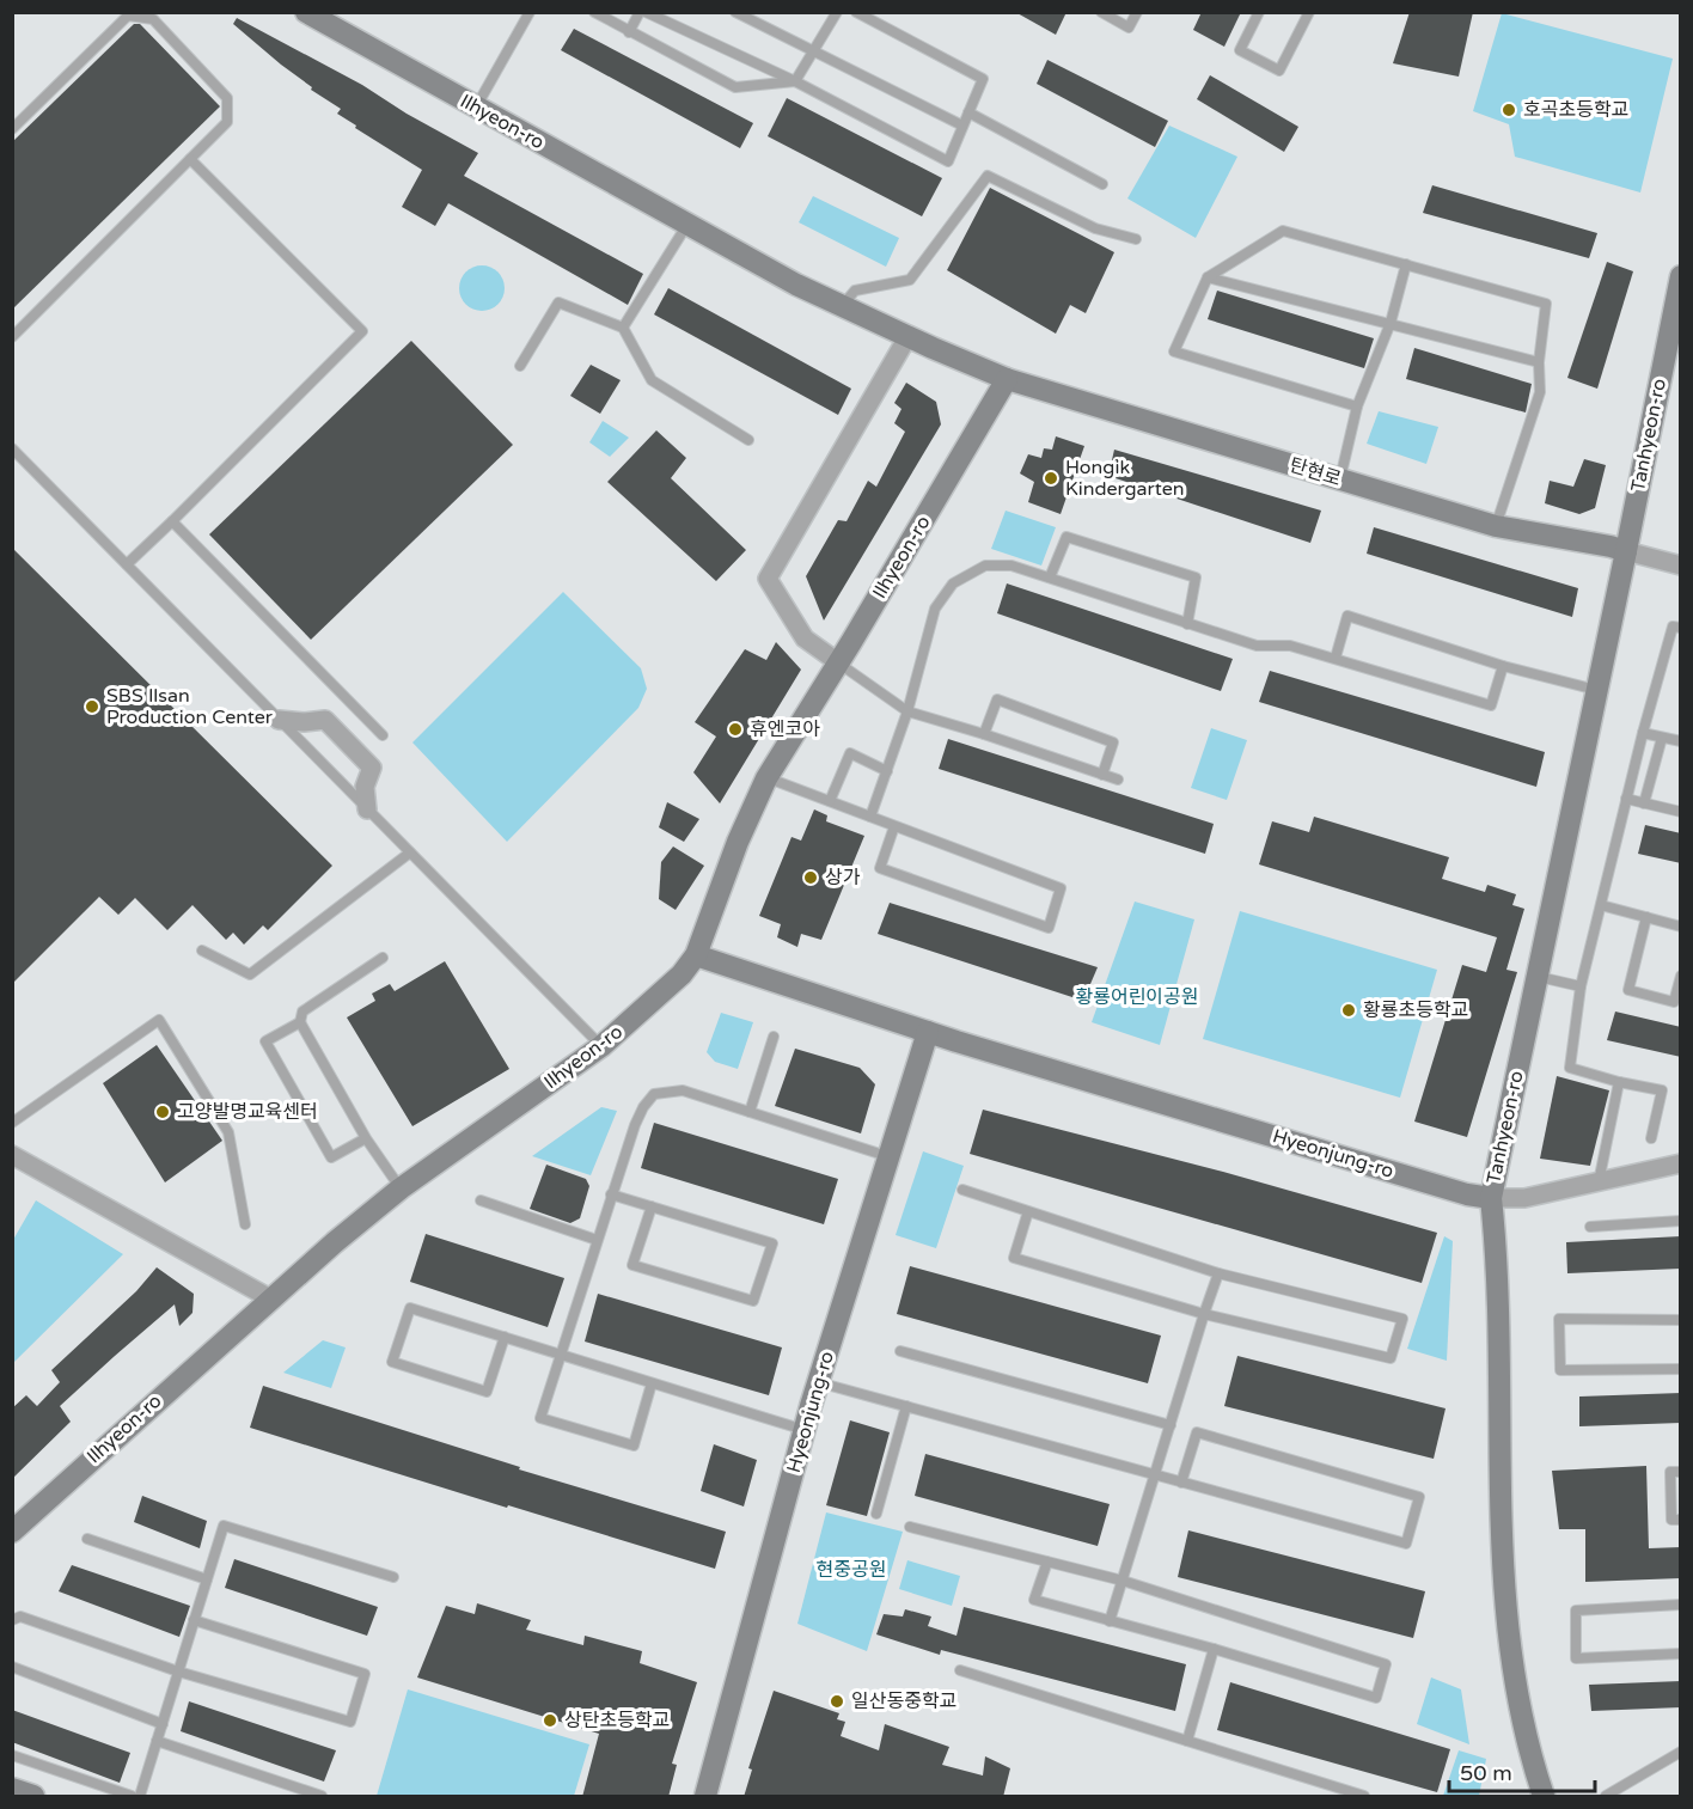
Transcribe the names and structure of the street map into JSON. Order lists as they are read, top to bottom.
{
  "streets": {
    "main road": [
      "Ilhyeon-ro",
      "Tanhyeon-ro",
      "탄현로",
      "Hyeonjung-ro"
    ]
  },
  "crossings": [
    ["Ilhyeon-ro", "탄현로"],
    ["Ilhyeon-ro", "Hyeonjung-ro"],
    ["Tanhyeon-ro", "탄현로"],
    ["Tanhyeon-ro", "Hyeonjung-ro"]
  ],
  "parks": ["황룡어린이공원", "현중공원"],
  "places": [
    "호곡초등학교",
    "Hongik Kindergarten",
    "SBS Ilsan Production Center",
    "휴엔코아",
    "상가",
    "황룡초등학교",
    "고양발명교육센터",
    "일산동중학교",
    "상탄초등학교"
  ],
  "scale_bar": "50 m"
}
